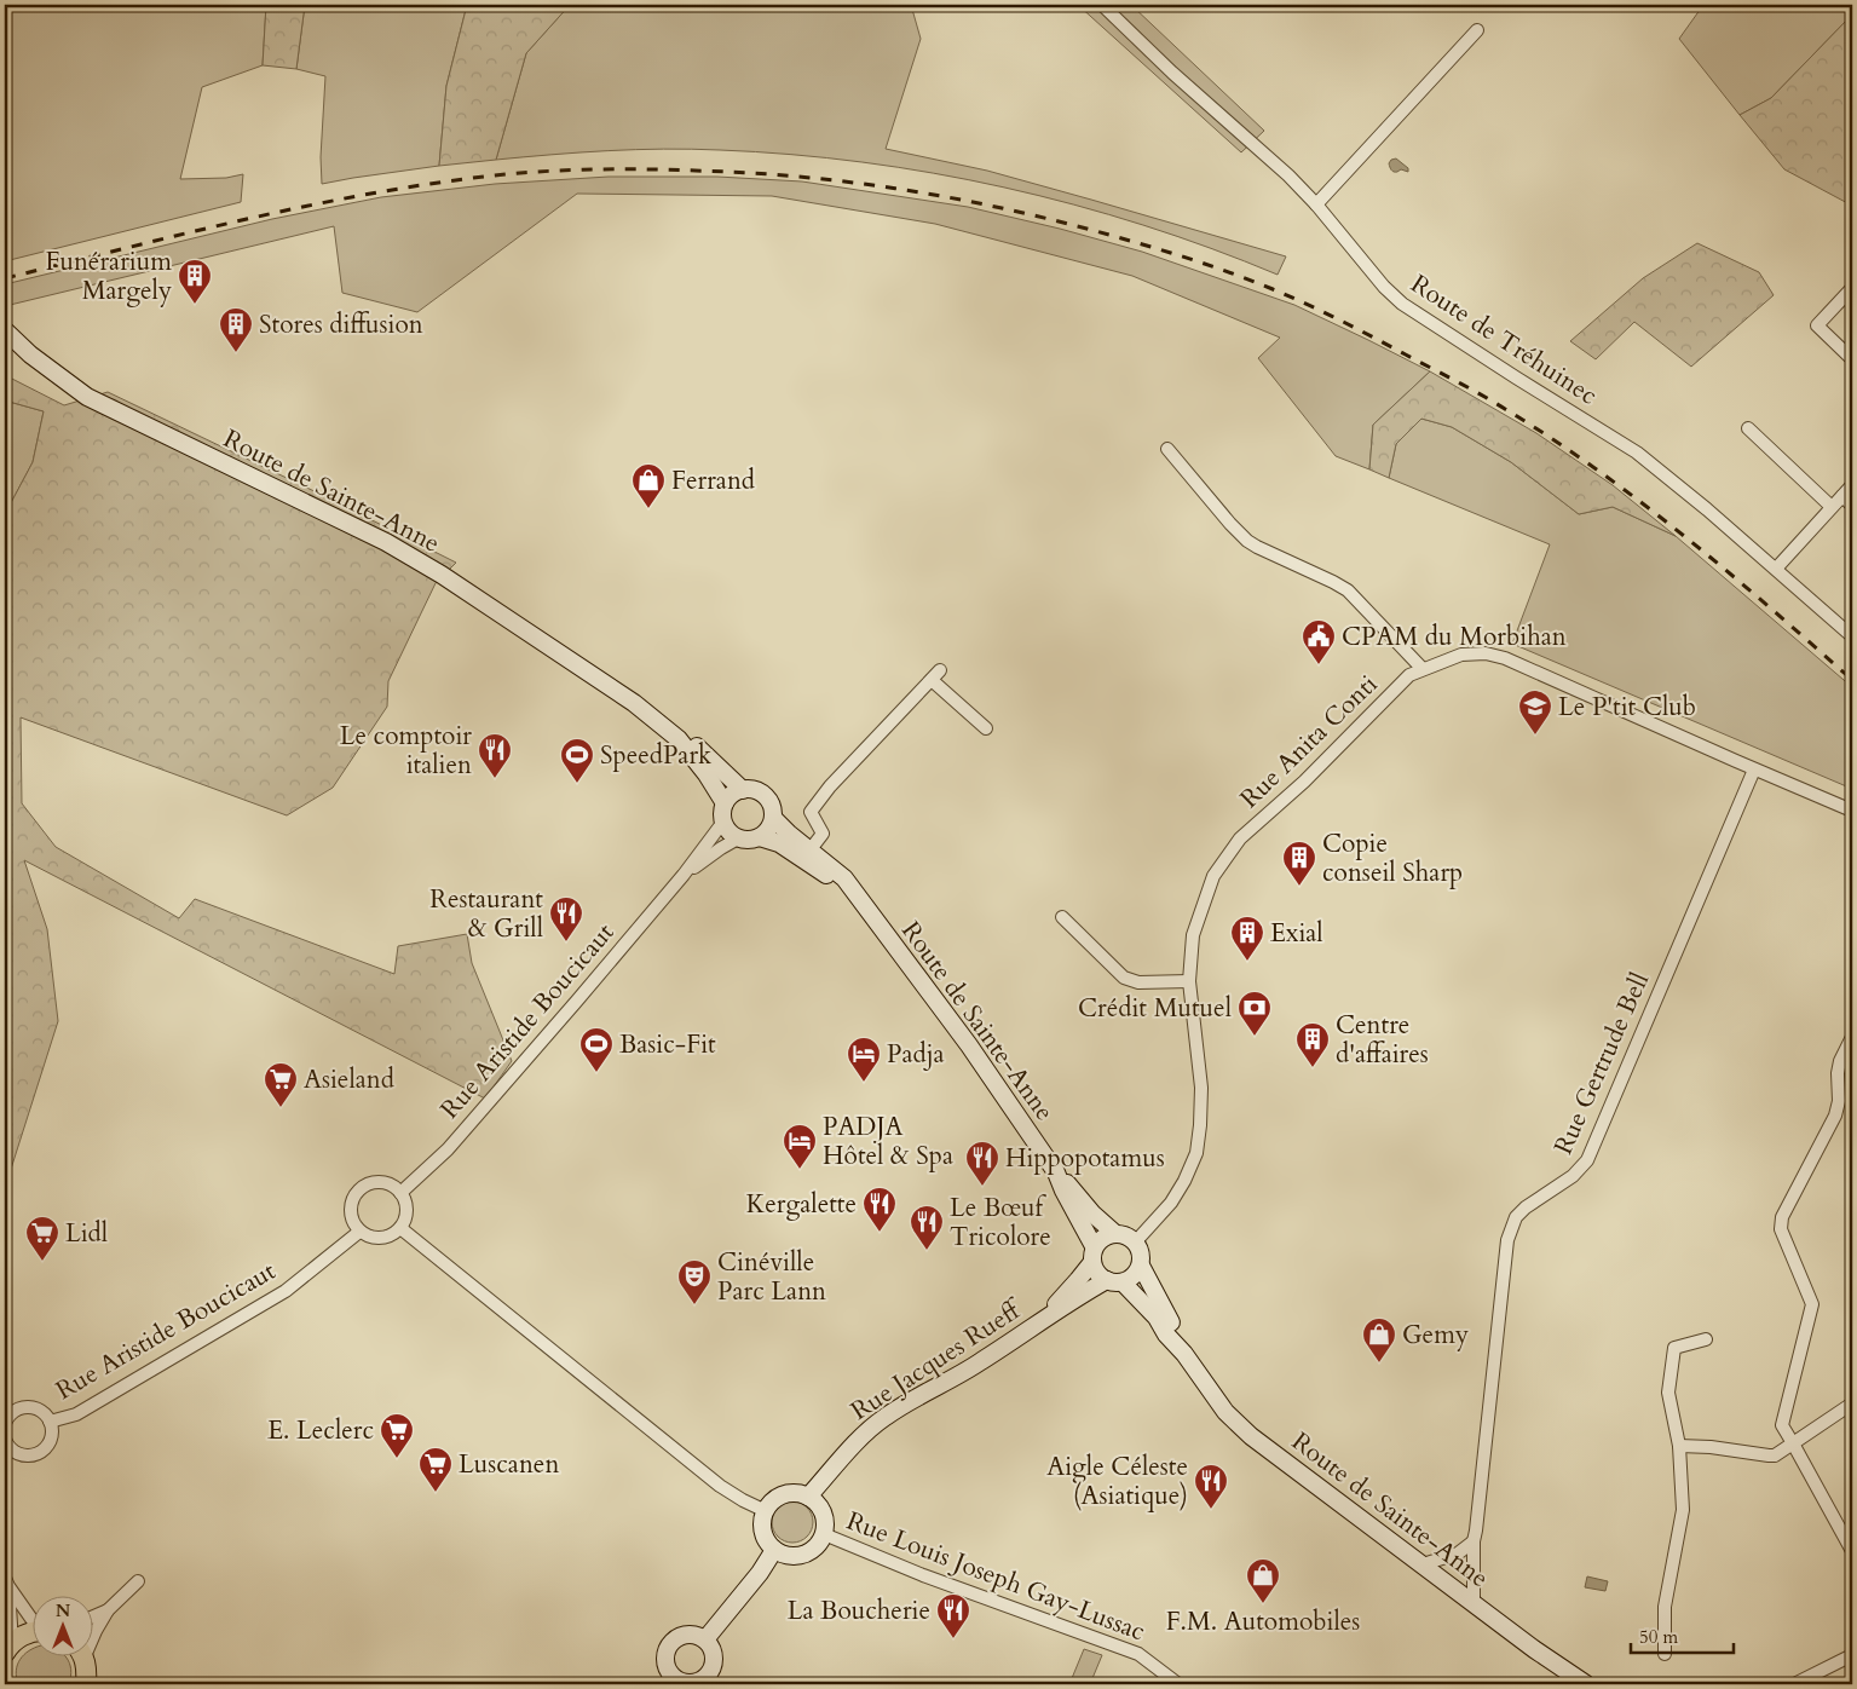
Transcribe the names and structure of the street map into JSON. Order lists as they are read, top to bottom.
{
  "streets": {
    "main road": ["Route de Sainte-Anne", "Rue Jacques Rueff"],
    "street": [
      "Route de Tréhuinec",
      "Rue Anita Conti",
      "Rue Aristide Boucicaut",
      "Rue Gertrude Bell",
      "Rue Louis Joseph Gay-Lussac"
    ]
  },
  "crossings": [
    ["Route de Sainte-Anne", "Rue Anita Conti"],
    ["Route de Sainte-Anne", "Rue Aristide Boucicaut"],
    ["Route de Sainte-Anne", "Rue Gertrude Bell"],
    ["Route de Sainte-Anne", "Rue Jacques Rueff"],
    ["Rue Anita Conti", "Rue Gertrude Bell"],
    ["Rue Anita Conti", "Rue Jacques Rueff"],
    ["Rue Jacques Rueff", "Rue Louis Joseph Gay-Lussac"]
  ],
  "places": {
    "building": [
      "Funérarium Margely",
      "Stores diffusion",
      "Copie conseil Sharp",
      "Exial",
      "Centre d'affaires"
    ],
    "shop": ["Ferrand", "Gemy", "F.M. Automobiles"],
    "public building": ["CPAM du Morbihan"],
    "school or university": ["Le P'tit Club"],
    "restaurant": [
      "Le comptoir italien",
      "Restaurant & Grill",
      "Hippopotamus",
      "Kergalette",
      "Le Bœuf Tricolore",
      "Aigle Céleste (Asiatique)",
      "La Boucherie"
    ],
    "sports": ["SpeedPark", "Basic-Fit"],
    "bank": ["Crédit Mutuel"],
    "hotel": ["Padja", "PADJA Hôtel & Spa"],
    "supermarket": [
      "Asieland",
      "Lidl",
      "E. Leclerc",
      "Luscanen"
    ],
    "theatre": ["Cinéville Parc Lann"]
  },
  "scale_bar": "50 m",
  "north": "top"
}
